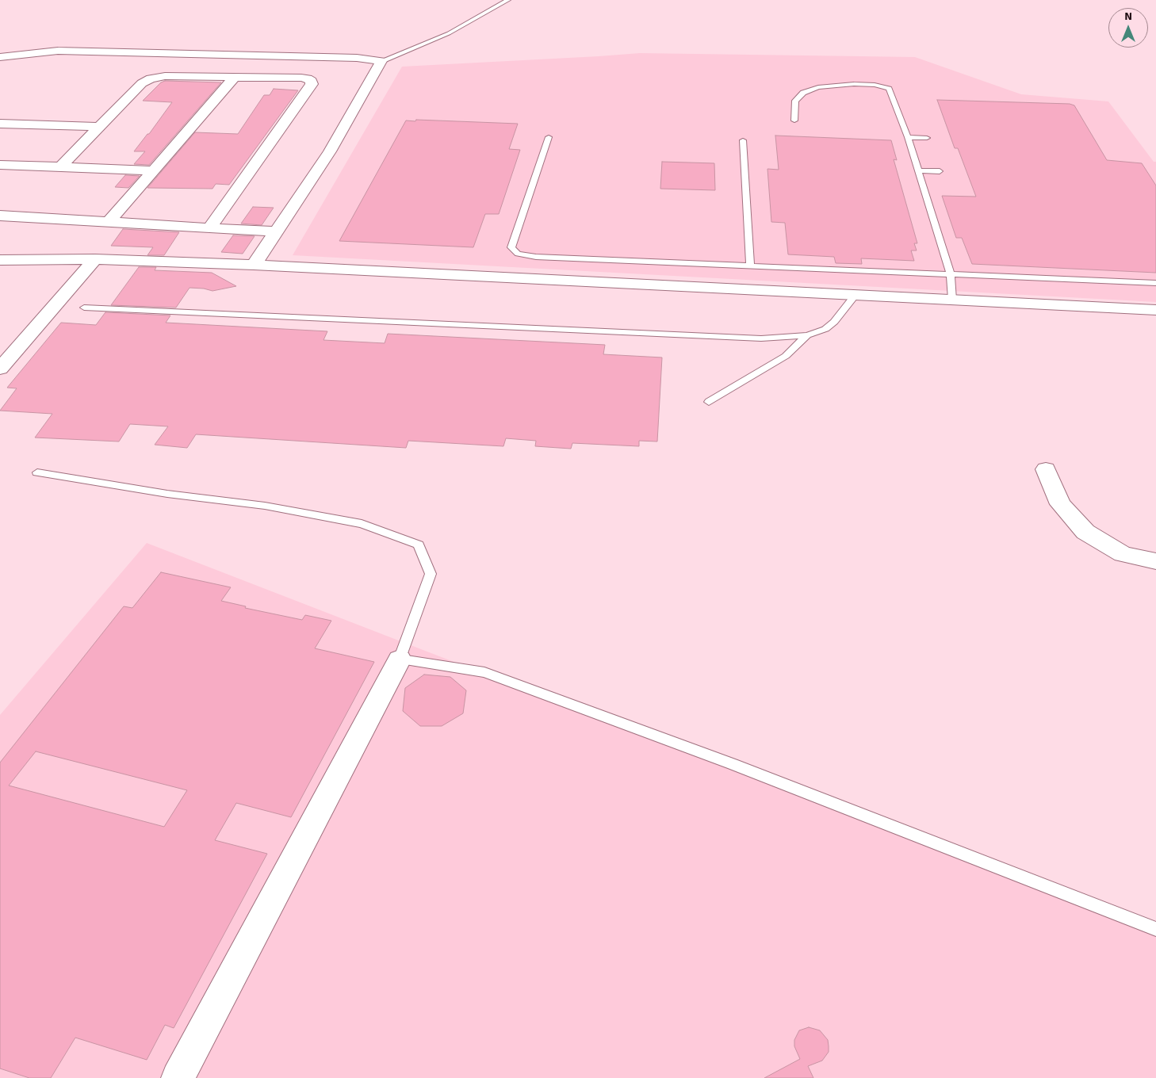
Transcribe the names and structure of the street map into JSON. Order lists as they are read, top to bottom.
{
  "north": "top"
}
